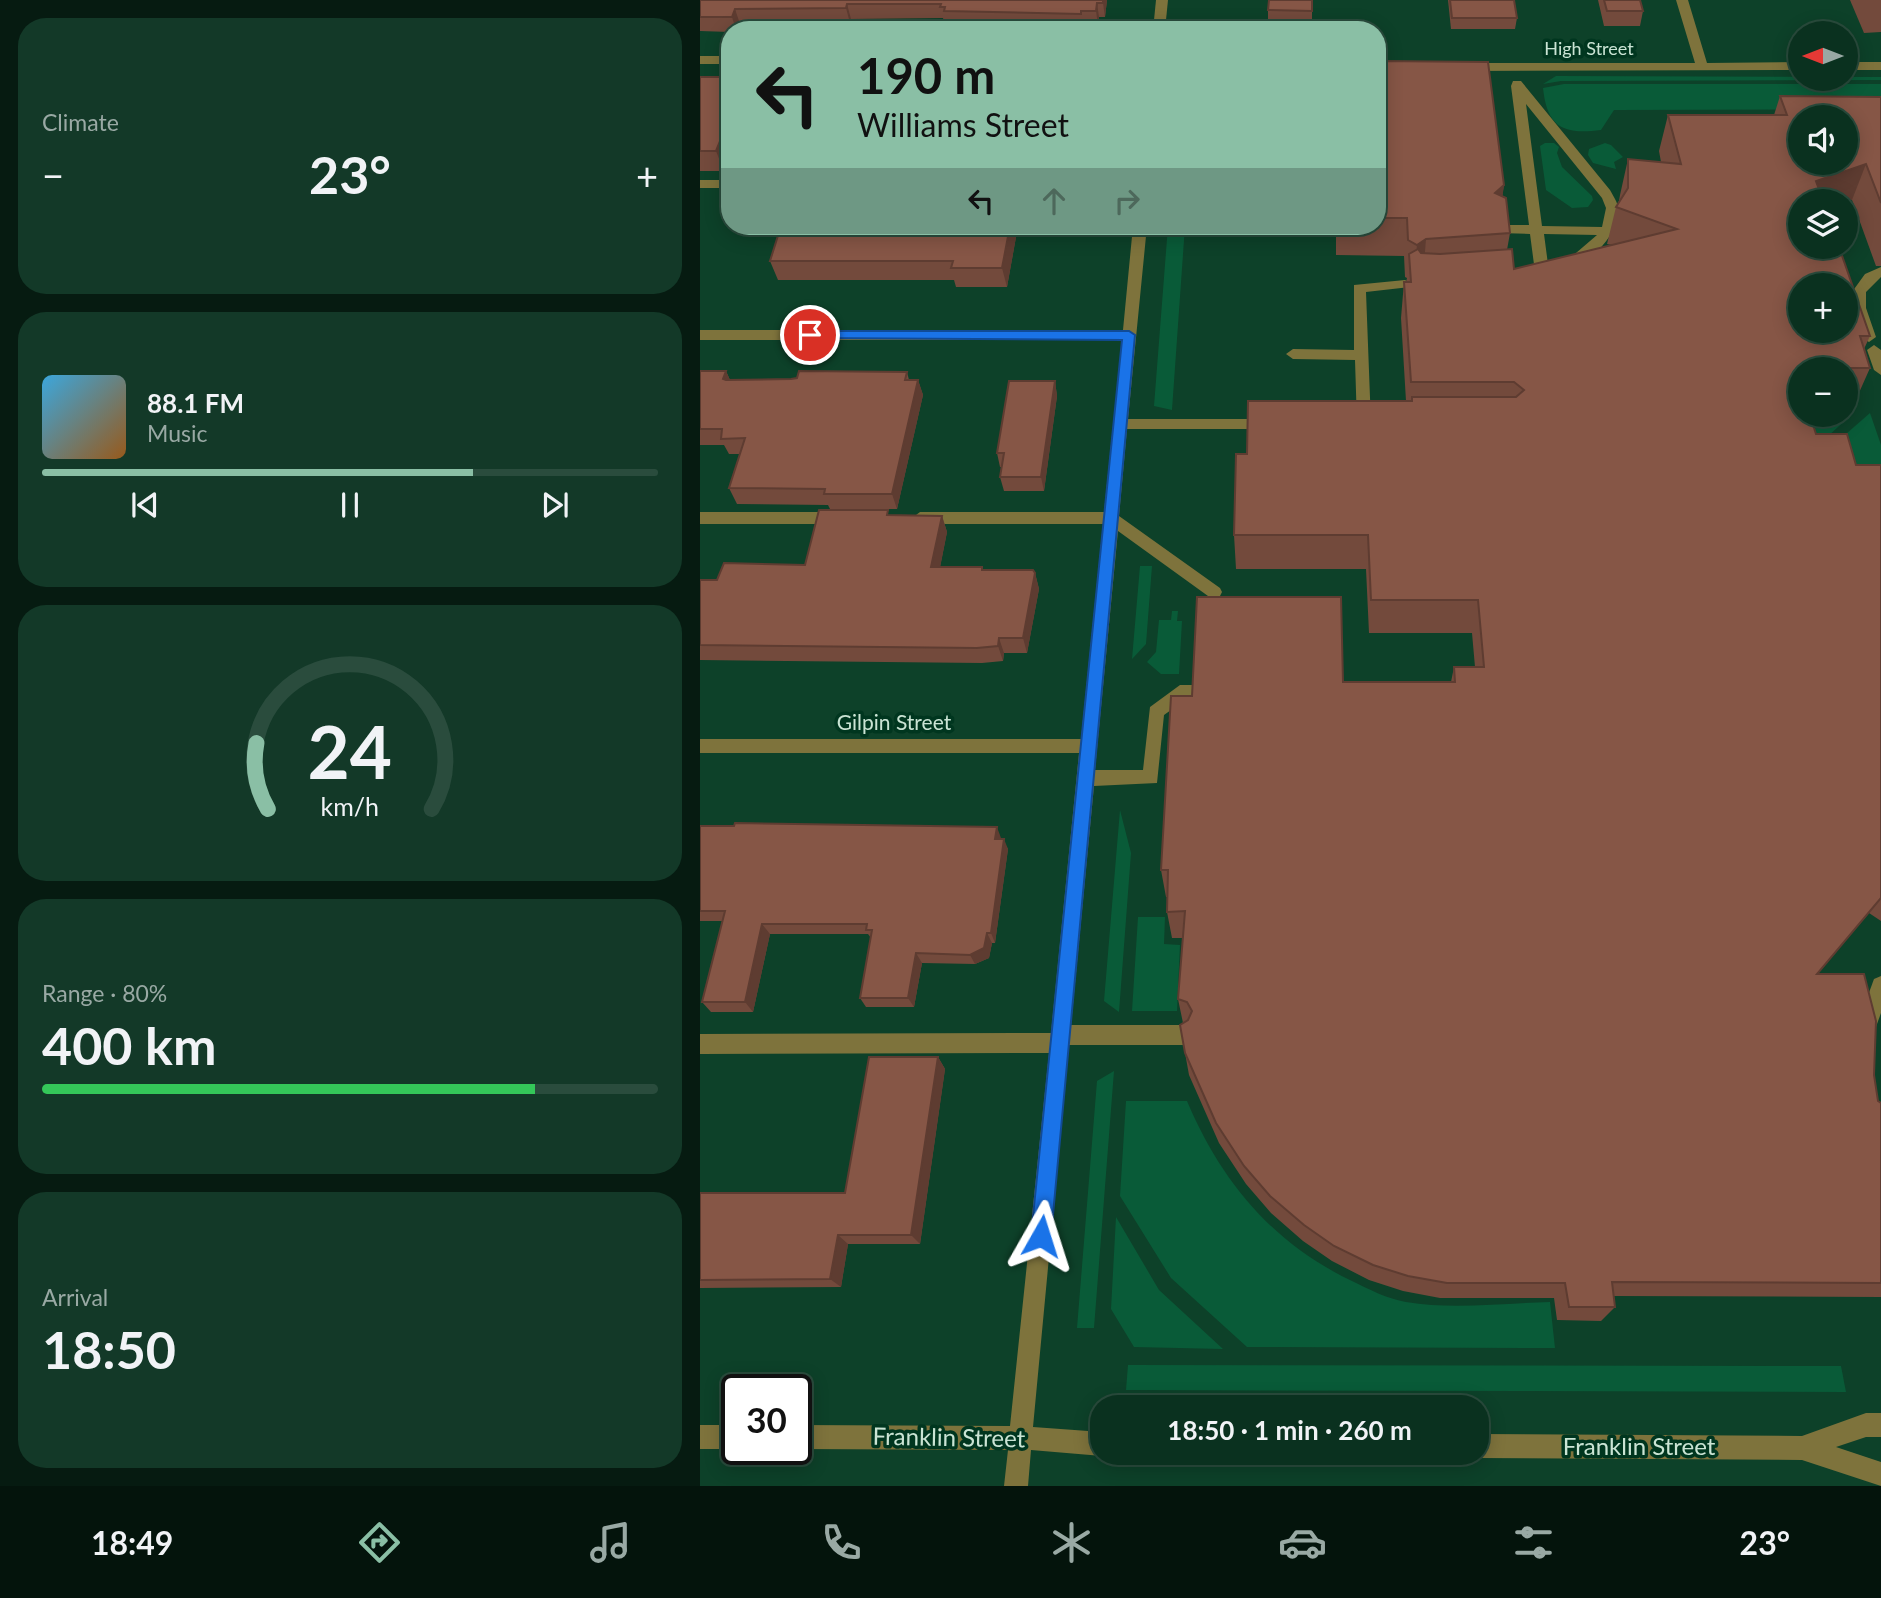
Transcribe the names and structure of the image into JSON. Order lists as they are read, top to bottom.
{
  "streets": {
    "street": ["High Street", "Gilpin Street", "Franklin Street"]
  },
  "north": "left",
  "page": {
    "tile": [
      "Climate",
      ["Range · 80%", "400 km"],
      ["Arrival", "18:50"]
    ],
    "map_buttons": ["+", "−"],
    "turn": ["190 m", "Williams Street"],
    "heat": ["−", "23°", "+"],
    "song": ["88.1 FM", "Music"],
    "limit": "30",
    "trip": "18:50 · 1 min · 260 m",
    "tabs": ["18:49", "23°"],
    "gauge": ["24", "km/h"]
  }
}
